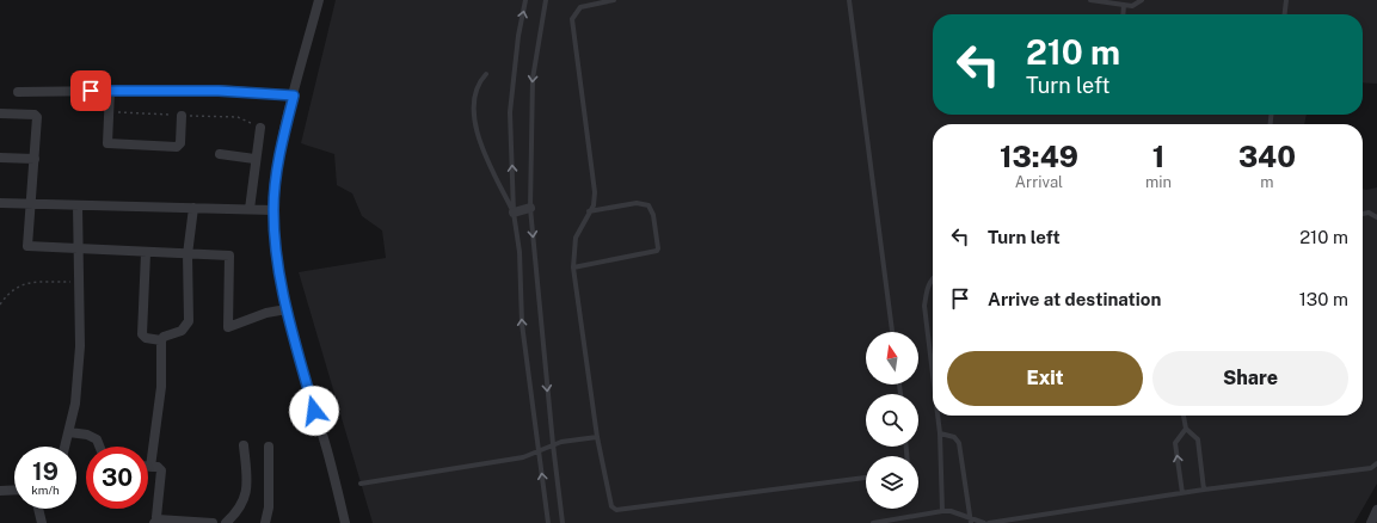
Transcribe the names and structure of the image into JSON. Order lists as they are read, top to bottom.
{
  "north": "top",
  "page": {
    "turn": ["210 m", "Turn left"],
    "eta": [
      "13:49",
      "Arrival",
      "1",
      "min",
      "340",
      "m"
    ],
    "list": [
      {
        "name": "Turn left",
        "value": "210 m"
      },
      {
        "name": "Arrive at destination",
        "value": "130 m"
      }
    ],
    "buttons": ["Exit", "Share"],
    "speed": "19 km/h",
    "limit": "30"
  }
}
